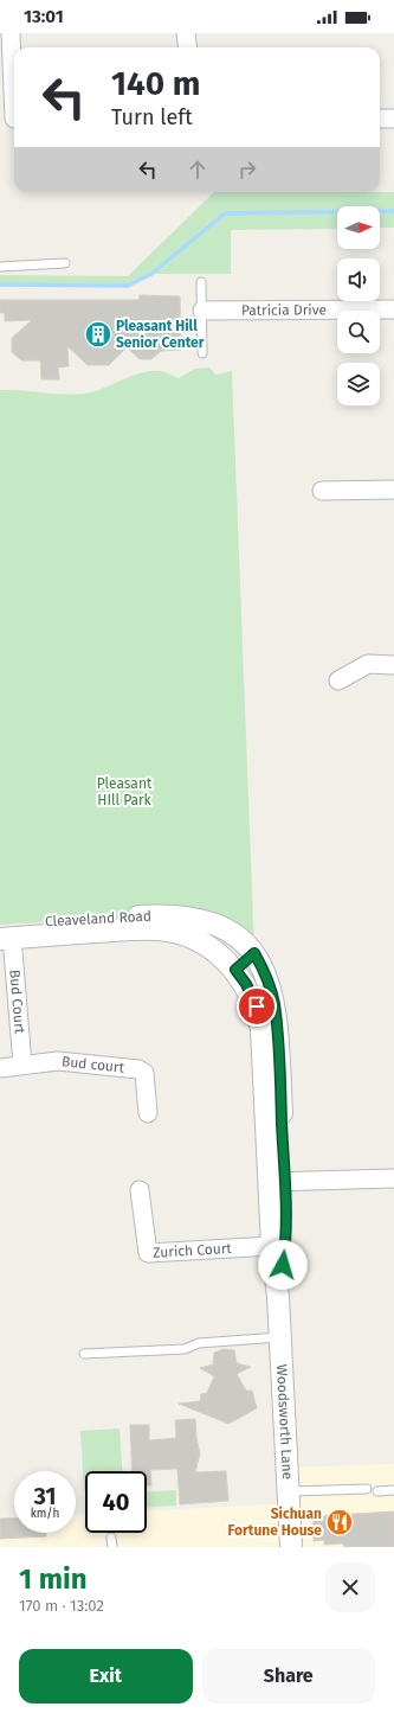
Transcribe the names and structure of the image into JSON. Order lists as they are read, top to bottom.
{
  "streets": {
    "street": [
      "Patricia Drive",
      "Cleaveland Road",
      "Bud Court",
      "Bud court",
      "Zurich Court",
      "Woodsworth Lane"
    ]
  },
  "crossings": [
    ["Cleaveland Road", "Bud Court"],
    ["Cleaveland Road", "Woodsworth Lane"],
    ["Bud Court", "Bud court"],
    ["Zurich Court", "Woodsworth Lane"]
  ],
  "parks": ["Pleasant HIll Park"],
  "places": {
    "building": ["Pleasant Hill Senior Center"],
    "restaurant": ["Sichuan Fortune House"]
  },
  "north": "right",
  "page": {
    "status": "13:01",
    "turn": ["140 m", "Turn left"],
    "speed": "31 km/h",
    "limit": "40",
    "heading": ["1 min", "170 m · 13:02"],
    "buttons": ["Exit", "Share"]
  }
}
